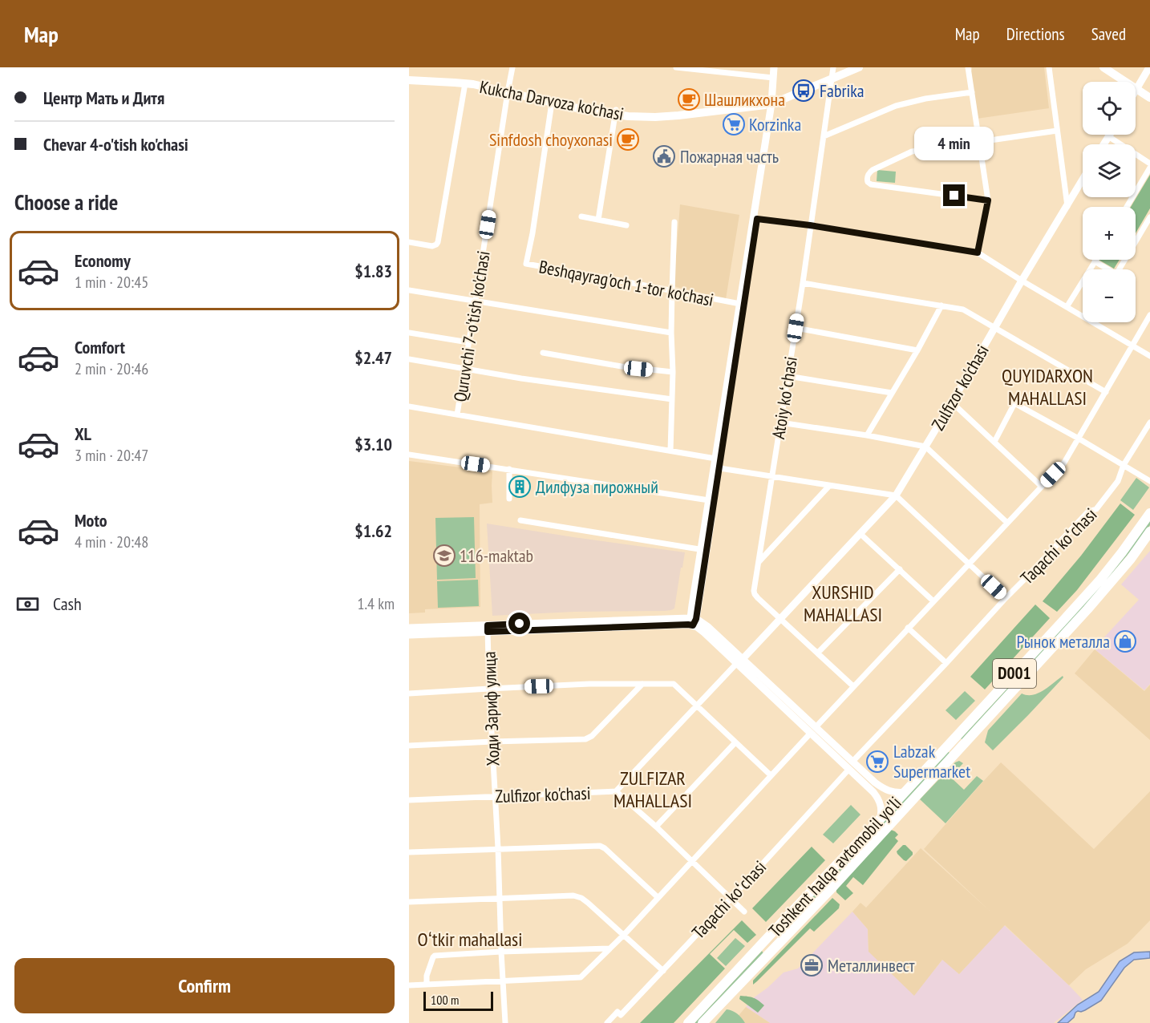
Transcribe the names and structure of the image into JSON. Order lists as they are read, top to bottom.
{
  "streets": {
    "highway": ["D001", "Toshkent halqa avtomobil yo'li"],
    "main road": ["Kukcha Darvoza ko'chasi", "Zulfizor ko'chasi"],
    "street": [
      "Beshqayrag'och 1-tor ko'chasi",
      "Quruvchi 7-o'tish ko'chasi",
      "Atoiy koʻchasi",
      "Taqachi koʻchasi",
      "Ходи Зариф улица"
    ]
  },
  "crossings": [
    ["Kukcha Darvoza ko'chasi", "Beshqayrag'och 1-tor ko'chasi"],
    ["Kukcha Darvoza ko'chasi", "Quruvchi 7-o'tish ko'chasi"],
    ["Kukcha Darvoza ko'chasi", "Atoiy koʻchasi"],
    ["Zulfizor ko'chasi", "Atoiy koʻchasi"],
    ["Zulfizor ko'chasi", "Ходи Зариф улица"]
  ],
  "districts": [
    "QUYIDARXON MAHALLASI",
    "XURSHID MAHALLASI",
    "ZULFIZAR MAHALLASI",
    "Oʻtkir mahallasi"
  ],
  "places": {
    "bus stop": ["Fabrika"],
    "cafe": ["Шашликхона", "Sinfdosh choyxonasi"],
    "supermarket": ["Korzinka", "Labzak Supermarket"],
    "public building": ["Пожарная часть"],
    "building": ["Дилфуза пирожный"],
    "school or university": ["116-maktab"],
    "shop": ["Рынок металла"],
    "office": ["Металлинвест"]
  },
  "scale_bar": "100 m",
  "page": {
    "header": "Map",
    "nav": ["Map", "Directions", "Saved"],
    "banner": ["Центр Мать и Дитя", "Chevar 4-o'tish ko'chasi"],
    "map_buttons": ["+", "−"],
    "bubble": "4 min",
    "heading": "Choose a ride",
    "list": [
      {
        "name": "Economy",
        "note": "1 min · 20:45",
        "value": "$1.83"
      },
      {
        "name": "Comfort",
        "note": "2 min · 20:46",
        "value": "$2.47"
      },
      {
        "name": "XL",
        "note": "3 min · 20:47",
        "value": "$3.10"
      },
      {
        "name": "Moto",
        "note": "4 min · 20:48",
        "value": "$1.62"
      }
    ],
    "pay": ["Cash", "1.4 km"],
    "buttons": "Confirm",
    "scale": "100 m"
  }
}
